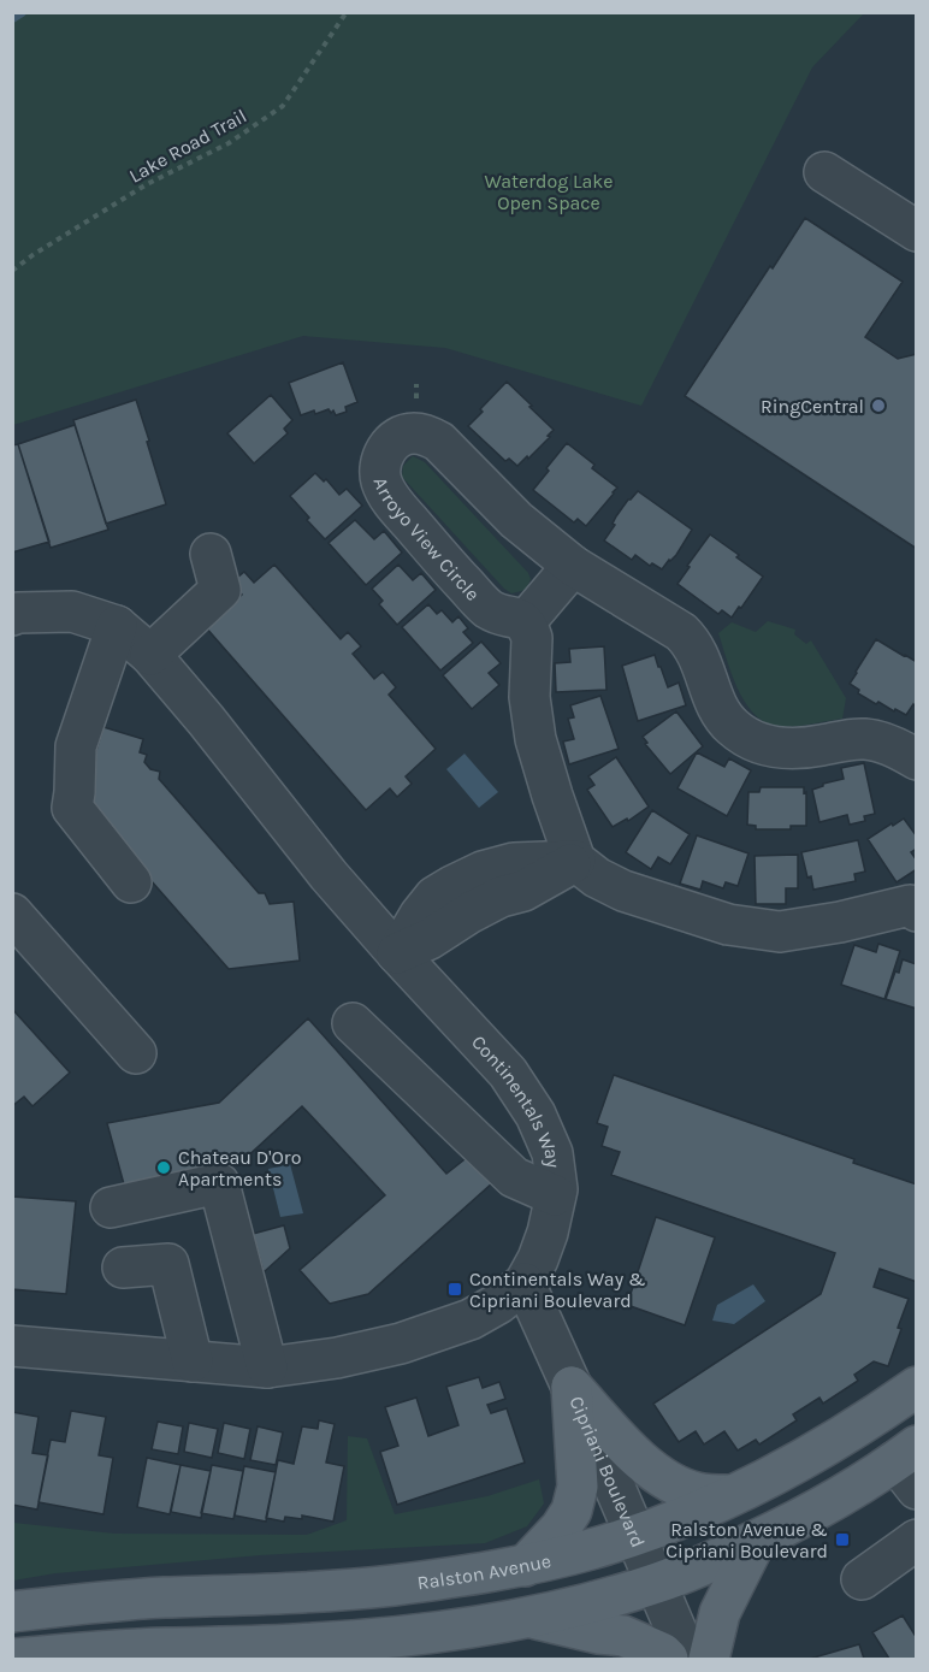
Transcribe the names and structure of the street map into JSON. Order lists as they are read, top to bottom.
{
  "streets": {
    "main road": ["Ralston Avenue"],
    "street": ["Arroyo View Circle", "Continentals Way", "Cipriani Boulevard"],
    "path": ["Lake Road Trail"]
  },
  "crossings": [
    ["Continentals Way", "Cipriani Boulevard"],
    ["Cipriani Boulevard", "Ralston Avenue"]
  ],
  "parks": ["Waterdog Lake Open Space"],
  "places": {
    "other": ["RingCentral", "Chateau D'Oro Apartments"],
    "transit": ["Continentals Way & Cipriani Boulevard", "Ralston Avenue & Cipriani Boulevard"]
  }
}
